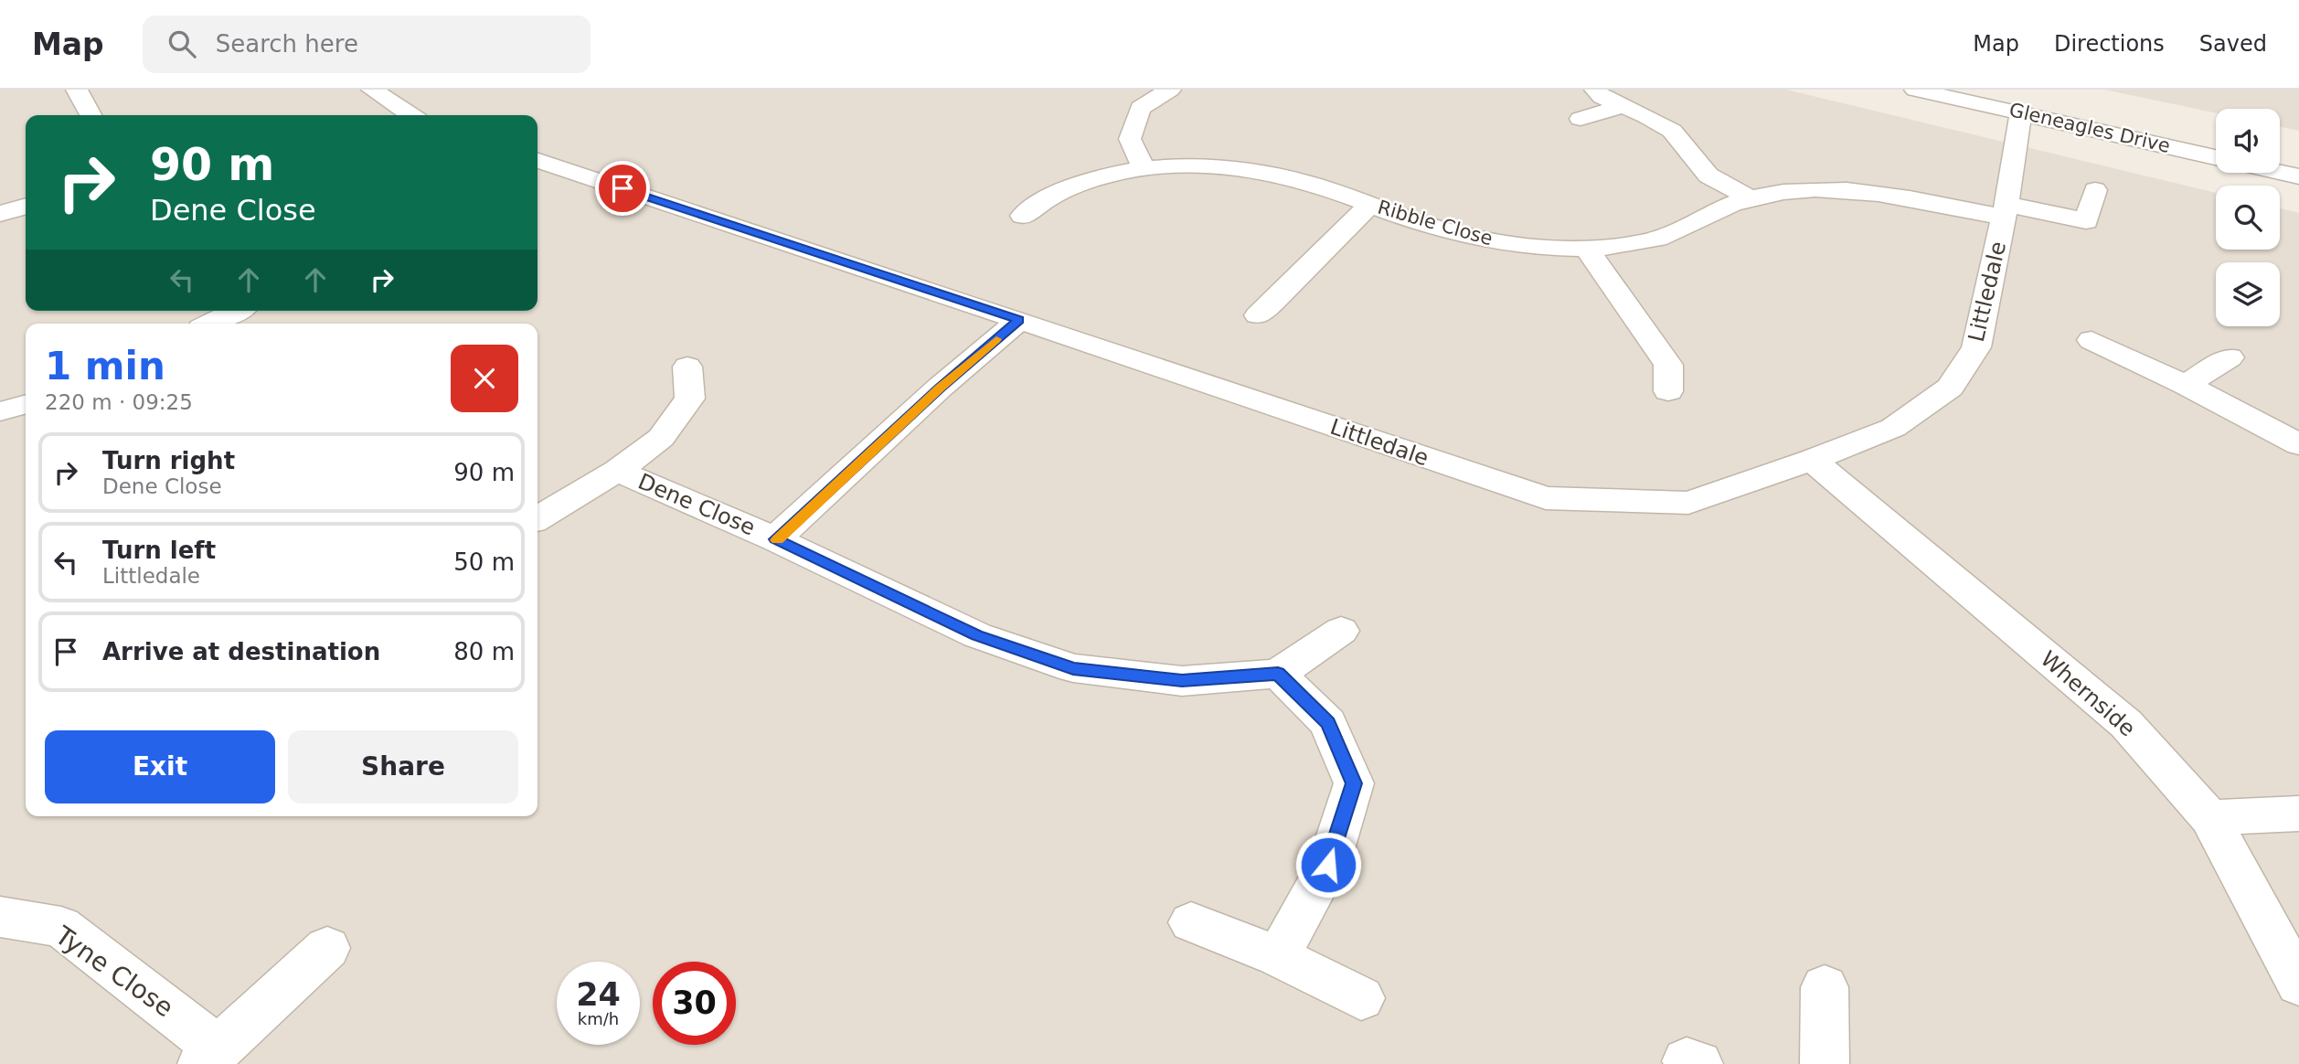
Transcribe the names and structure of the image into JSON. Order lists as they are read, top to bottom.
{
  "streets": {
    "street": [
      "Gleneagles Drive",
      "Ribble Close",
      "Littledale",
      "Dene Close",
      "Whernside",
      "Tyne Close"
    ]
  },
  "crossings": [
    ["Gleneagles Drive", "Littledale"],
    ["Ribble Close", "Littledale"],
    ["Littledale", "Dene Close"],
    ["Littledale", "Whernside"]
  ],
  "page": {
    "header": "Map",
    "search": "Search here",
    "nav": ["Map", "Directions", "Saved"],
    "turn": ["90 m", "Dene Close"],
    "heading": ["1 min", "220 m · 09:25"],
    "list": [
      {
        "name": "Turn right",
        "note": "Dene Close",
        "value": "90 m"
      },
      {
        "name": "Turn left",
        "note": "Littledale",
        "value": "50 m"
      },
      {
        "name": "Arrive at destination",
        "value": "80 m"
      }
    ],
    "buttons": ["Exit", "Share"],
    "speed": "24 km/h",
    "limit": "30"
  }
}
